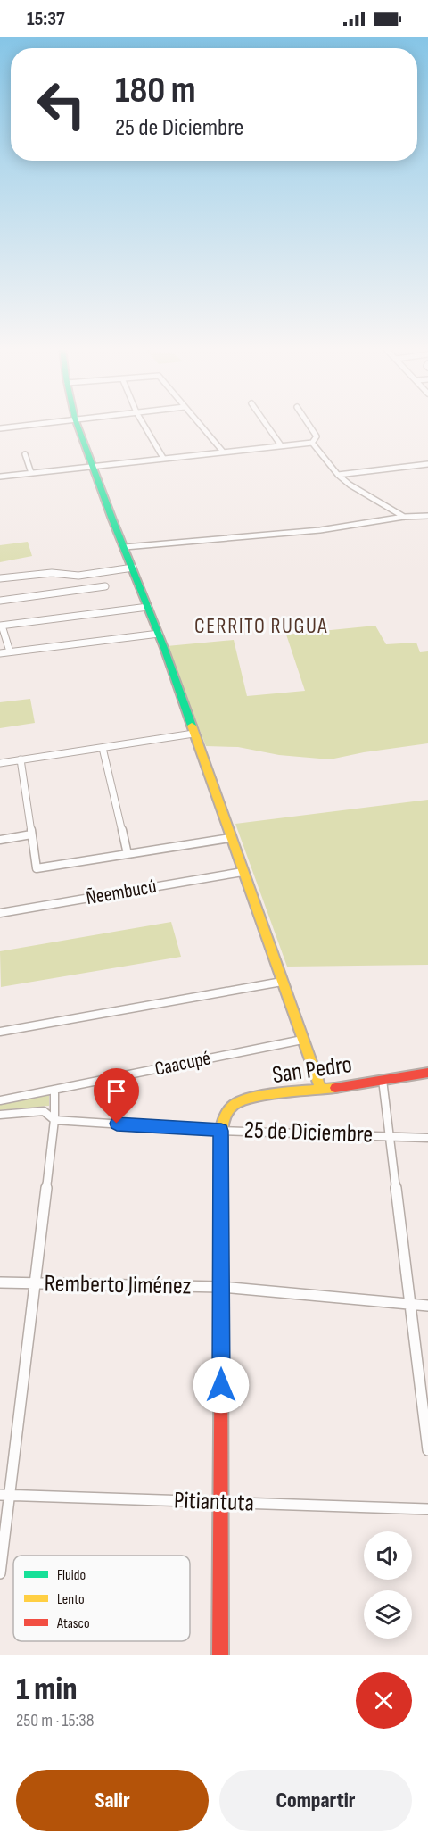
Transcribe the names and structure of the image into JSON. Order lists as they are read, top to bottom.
{
  "streets": {
    "street": [
      "Ñeembucú",
      "Caacupé",
      "San Pedro",
      "25 de Diciembre",
      "Remberto Jiménez",
      "Pitiantuta"
    ]
  },
  "crossings": [
    ["San Pedro", "25 de Diciembre"]
  ],
  "districts": ["CERRITO RUGUA"],
  "legend": ["Fluido", "Lento", "Atasco"],
  "page": {
    "status": "15:37",
    "turn": ["180 m", "25 de Diciembre"],
    "heading": ["1 min", "250 m · 15:38"],
    "buttons": ["Salir", "Compartir"]
  }
}
